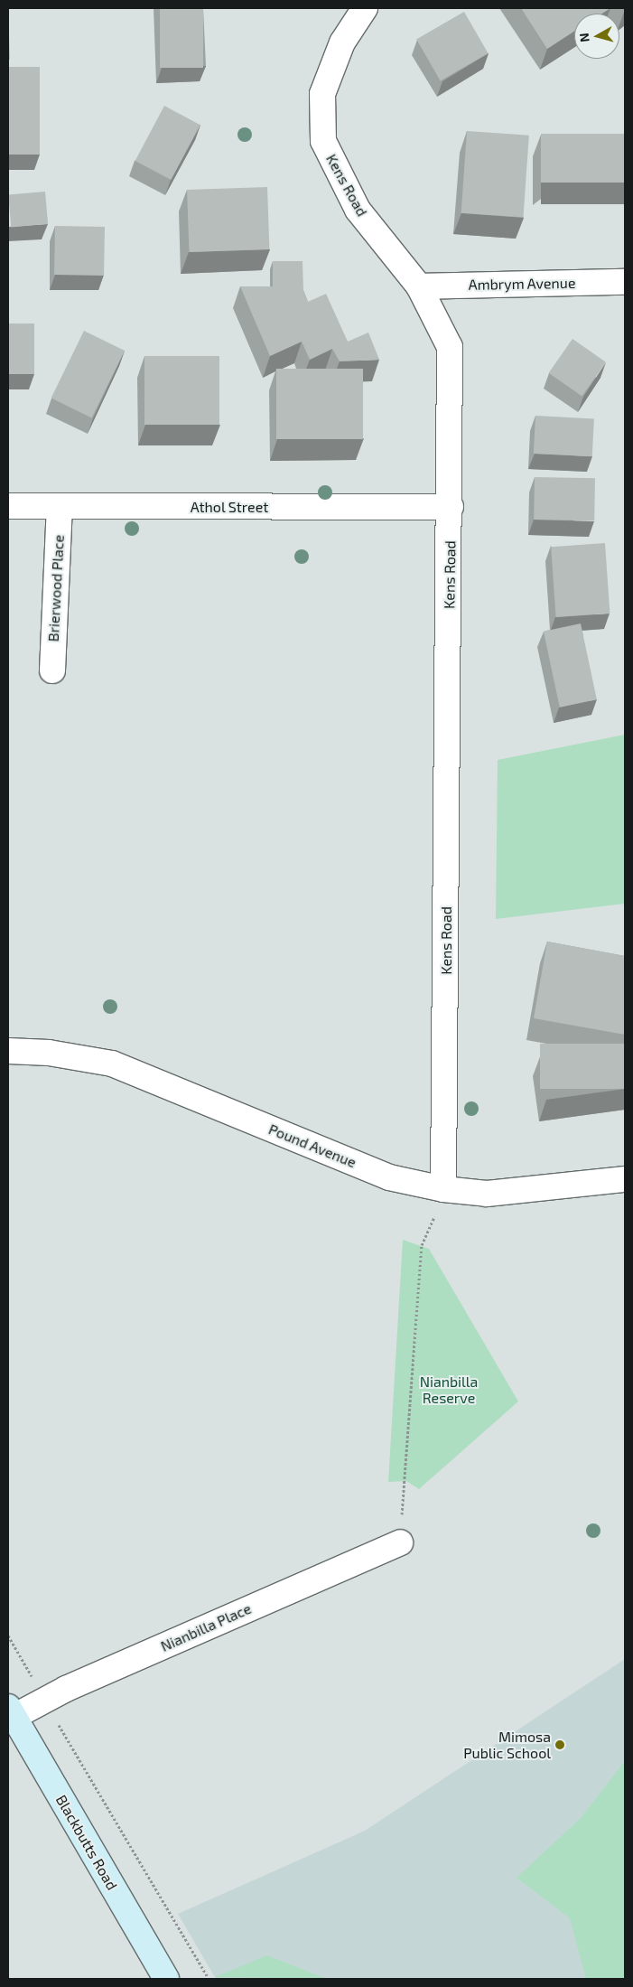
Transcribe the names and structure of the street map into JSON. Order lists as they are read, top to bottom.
{
  "streets": {
    "street": [
      "Kens Road",
      "Ambrym Avenue",
      "Athol Street",
      "Brierwood Place",
      "Pound Avenue",
      "Nianbilla Place",
      "Blackbutts Road"
    ]
  },
  "crossings": [
    ["Kens Road", "Ambrym Avenue"],
    ["Kens Road", "Athol Street"],
    ["Kens Road", "Pound Avenue"],
    ["Athol Street", "Brierwood Place"],
    ["Nianbilla Place", "Blackbutts Road"]
  ],
  "parks": ["Nianbilla Reserve"],
  "places": ["Mimosa Public School"],
  "north": "left"
}
